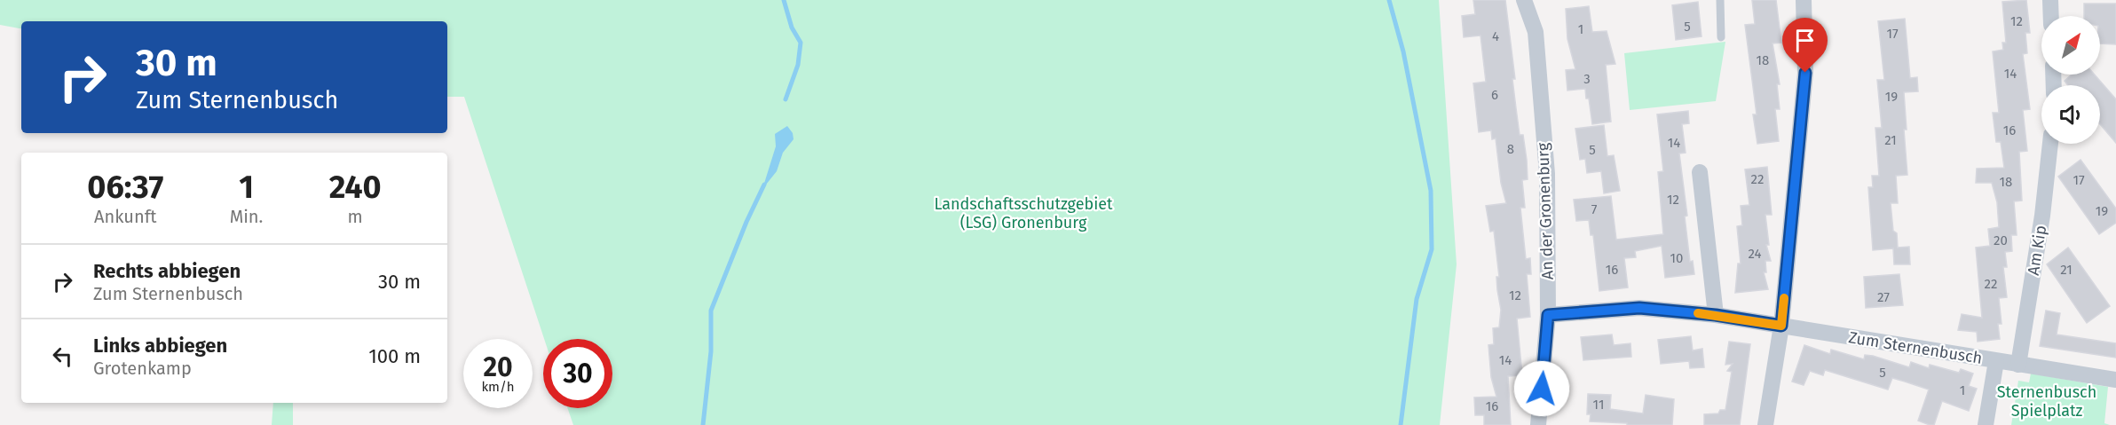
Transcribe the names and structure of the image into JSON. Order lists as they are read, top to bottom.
{
  "streets": {
    "street": ["An der Gronenburg", "Am Kip", "Zum Sternenbusch"]
  },
  "crossings": [
    ["An der Gronenburg", "Zum Sternenbusch"],
    ["Am Kip", "Zum Sternenbusch"]
  ],
  "parks": ["Landschaftsschutzgebiet (LSG) Gronenburg", "Sternenbusch Spielplatz"],
  "house_numbers": [
    "12",
    "5",
    "1",
    "17",
    "4",
    "18",
    "14",
    "3",
    "6",
    "19",
    "16",
    "21",
    "14",
    "8",
    "5",
    "22",
    "17",
    "18",
    "12",
    "7",
    "19",
    "20",
    "24",
    "10",
    "16",
    "21",
    "22",
    "12",
    "27",
    "14",
    "5",
    "1",
    "11",
    "16"
  ],
  "north": "top right",
  "page": {
    "turn": ["30 m", "Zum Sternenbusch"],
    "eta": [
      "06:37",
      "Ankunft",
      "1",
      "Min.",
      "240",
      "m"
    ],
    "list": [
      {
        "name": "Rechts abbiegen",
        "note": "Zum Sternenbusch",
        "value": "30 m"
      },
      {
        "name": "Links abbiegen",
        "note": "Grotenkamp",
        "value": "100 m"
      }
    ],
    "speed": "20 km/h",
    "limit": "30"
  }
}
